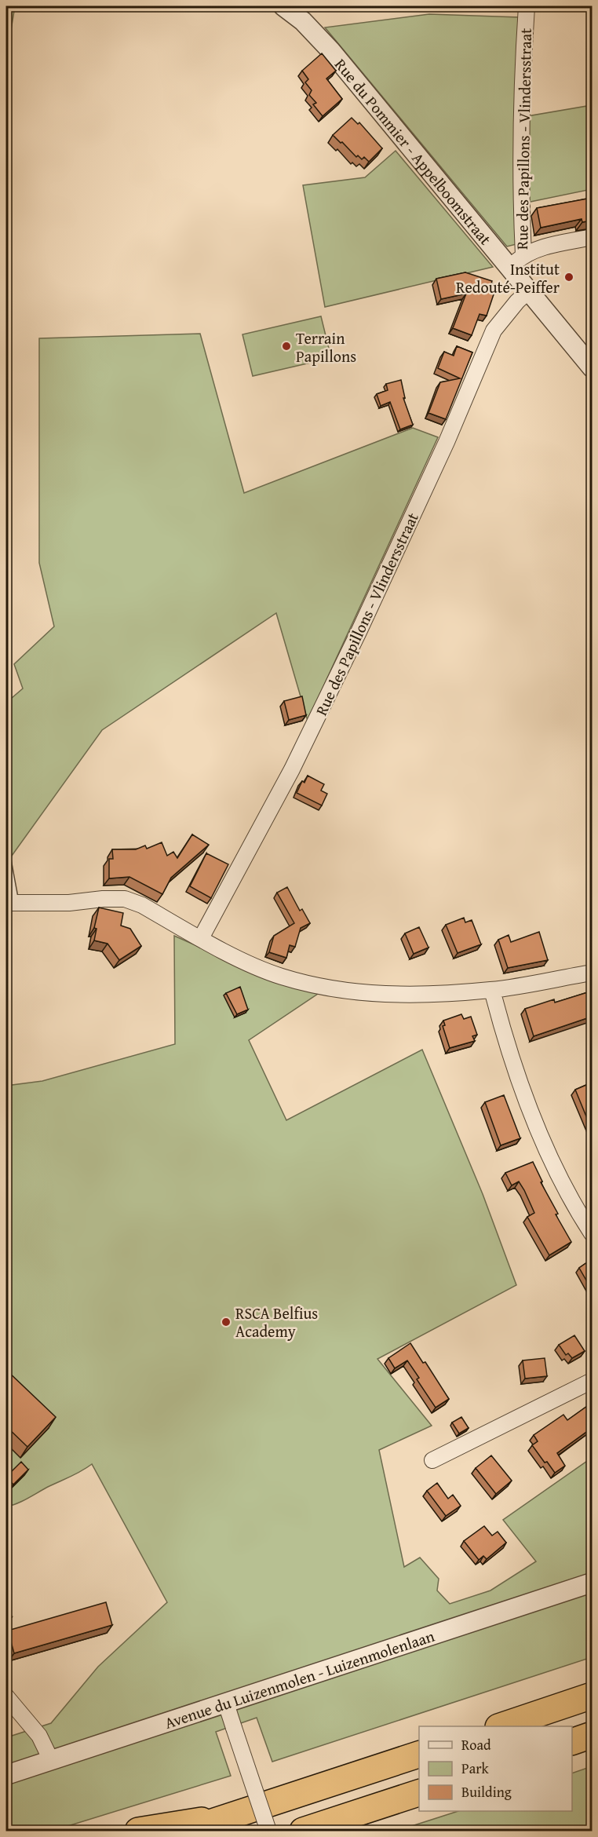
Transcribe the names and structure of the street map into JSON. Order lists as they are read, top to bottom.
{
  "streets": {
    "street": ["Rue des Papillons - Vlindersstraat", "Rue du Pommier - Appelboomstraat", "Avenue du Luizenmolen - Luizenmolenlaan"]
  },
  "crossings": [
    ["Rue des Papillons - Vlindersstraat", "Rue du Pommier - Appelboomstraat"]
  ],
  "places": ["Institut Redouté-Peiffer", "Terrain Papillons", "RSCA Belfius Academy"],
  "legend": ["Road", "Park", "Building"]
}
